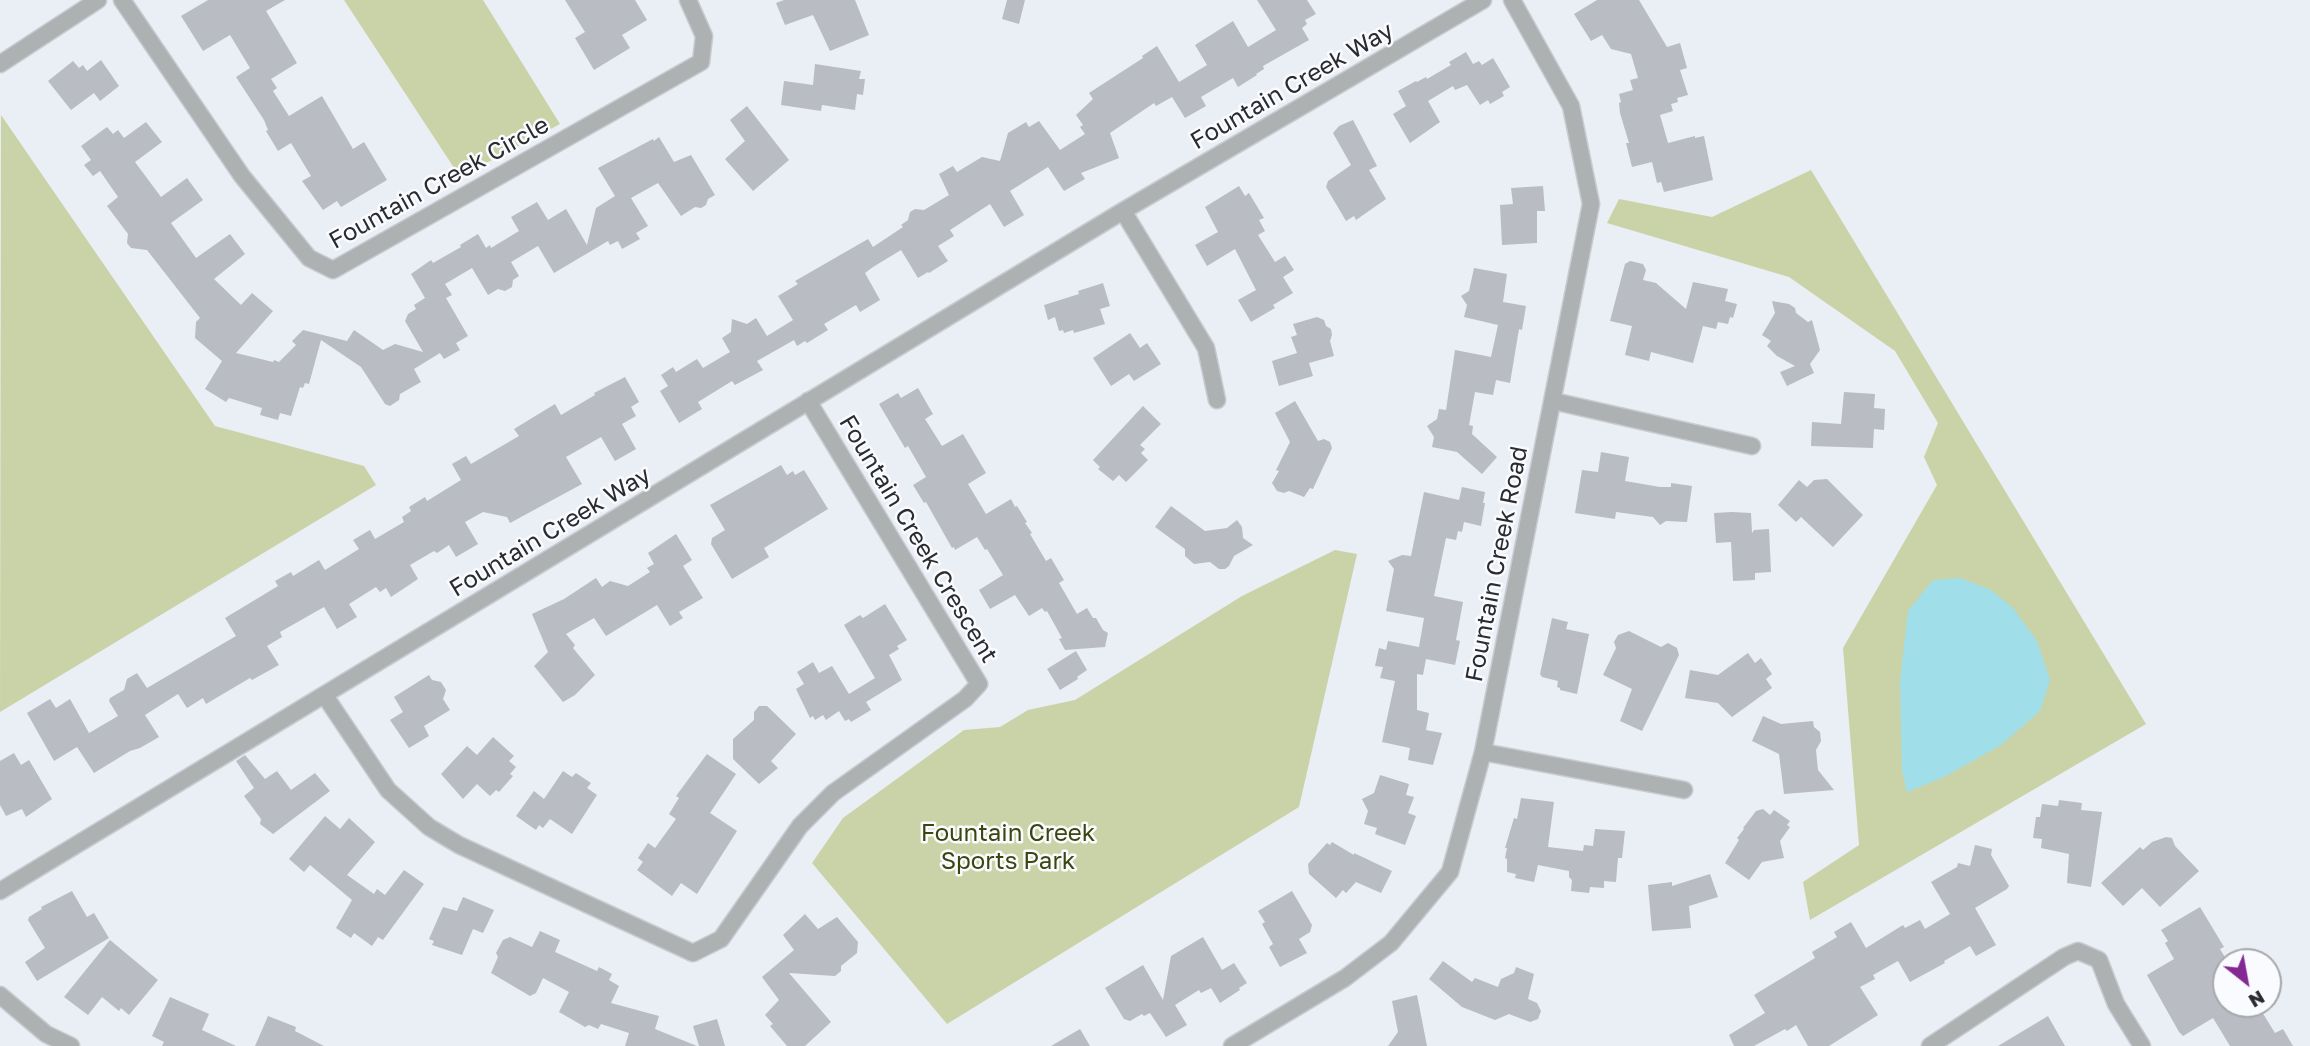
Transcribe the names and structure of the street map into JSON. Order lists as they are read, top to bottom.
{
  "streets": {
    "street": [
      "Fountain Creek Way",
      "Fountain Creek Circle",
      "Fountain Creek Crescent",
      "Fountain Creek Road"
    ]
  },
  "crossings": [
    ["Fountain Creek Way", "Fountain Creek Crescent"]
  ],
  "parks": ["Fountain Creek Sports Park"],
  "north": "bottom right"
}
